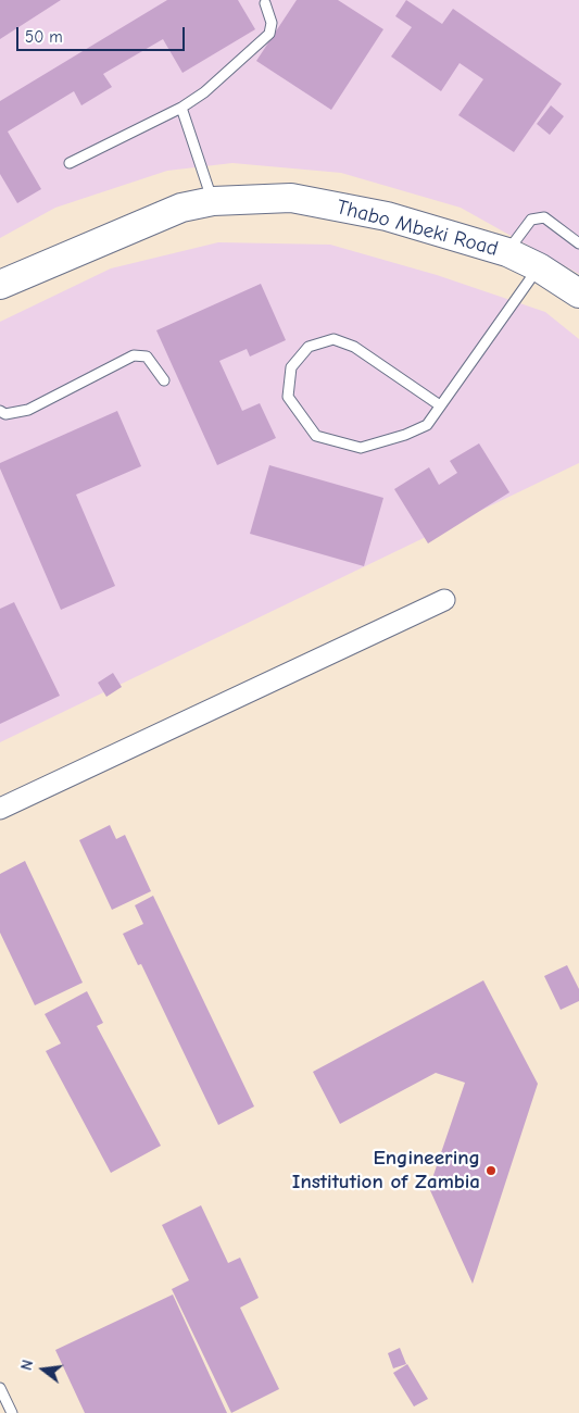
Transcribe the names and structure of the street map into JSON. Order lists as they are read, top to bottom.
{
  "streets": {
    "main road": ["Thabo Mbeki Road"]
  },
  "places": ["Engineering Institution of Zambia"],
  "scale_bar": "50 m",
  "north": "left"
}
